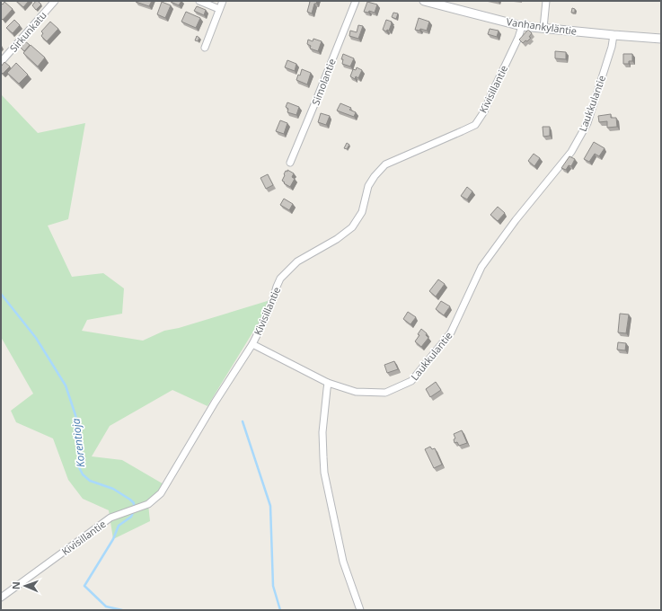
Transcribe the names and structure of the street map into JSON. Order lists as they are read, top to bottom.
{
  "streets": {
    "street": [
      "Vanhankyläntie",
      "Sirkunkatu",
      "Simolantie",
      "Kivisillantie",
      "Laukkulantie"
    ]
  },
  "crossings": [
    ["Vanhankyläntie", "Kivisillantie"],
    ["Vanhankyläntie", "Laukkulantie"],
    ["Kivisillantie", "Laukkulantie"]
  ],
  "water": ["Korentioja"],
  "north": "left"
}
